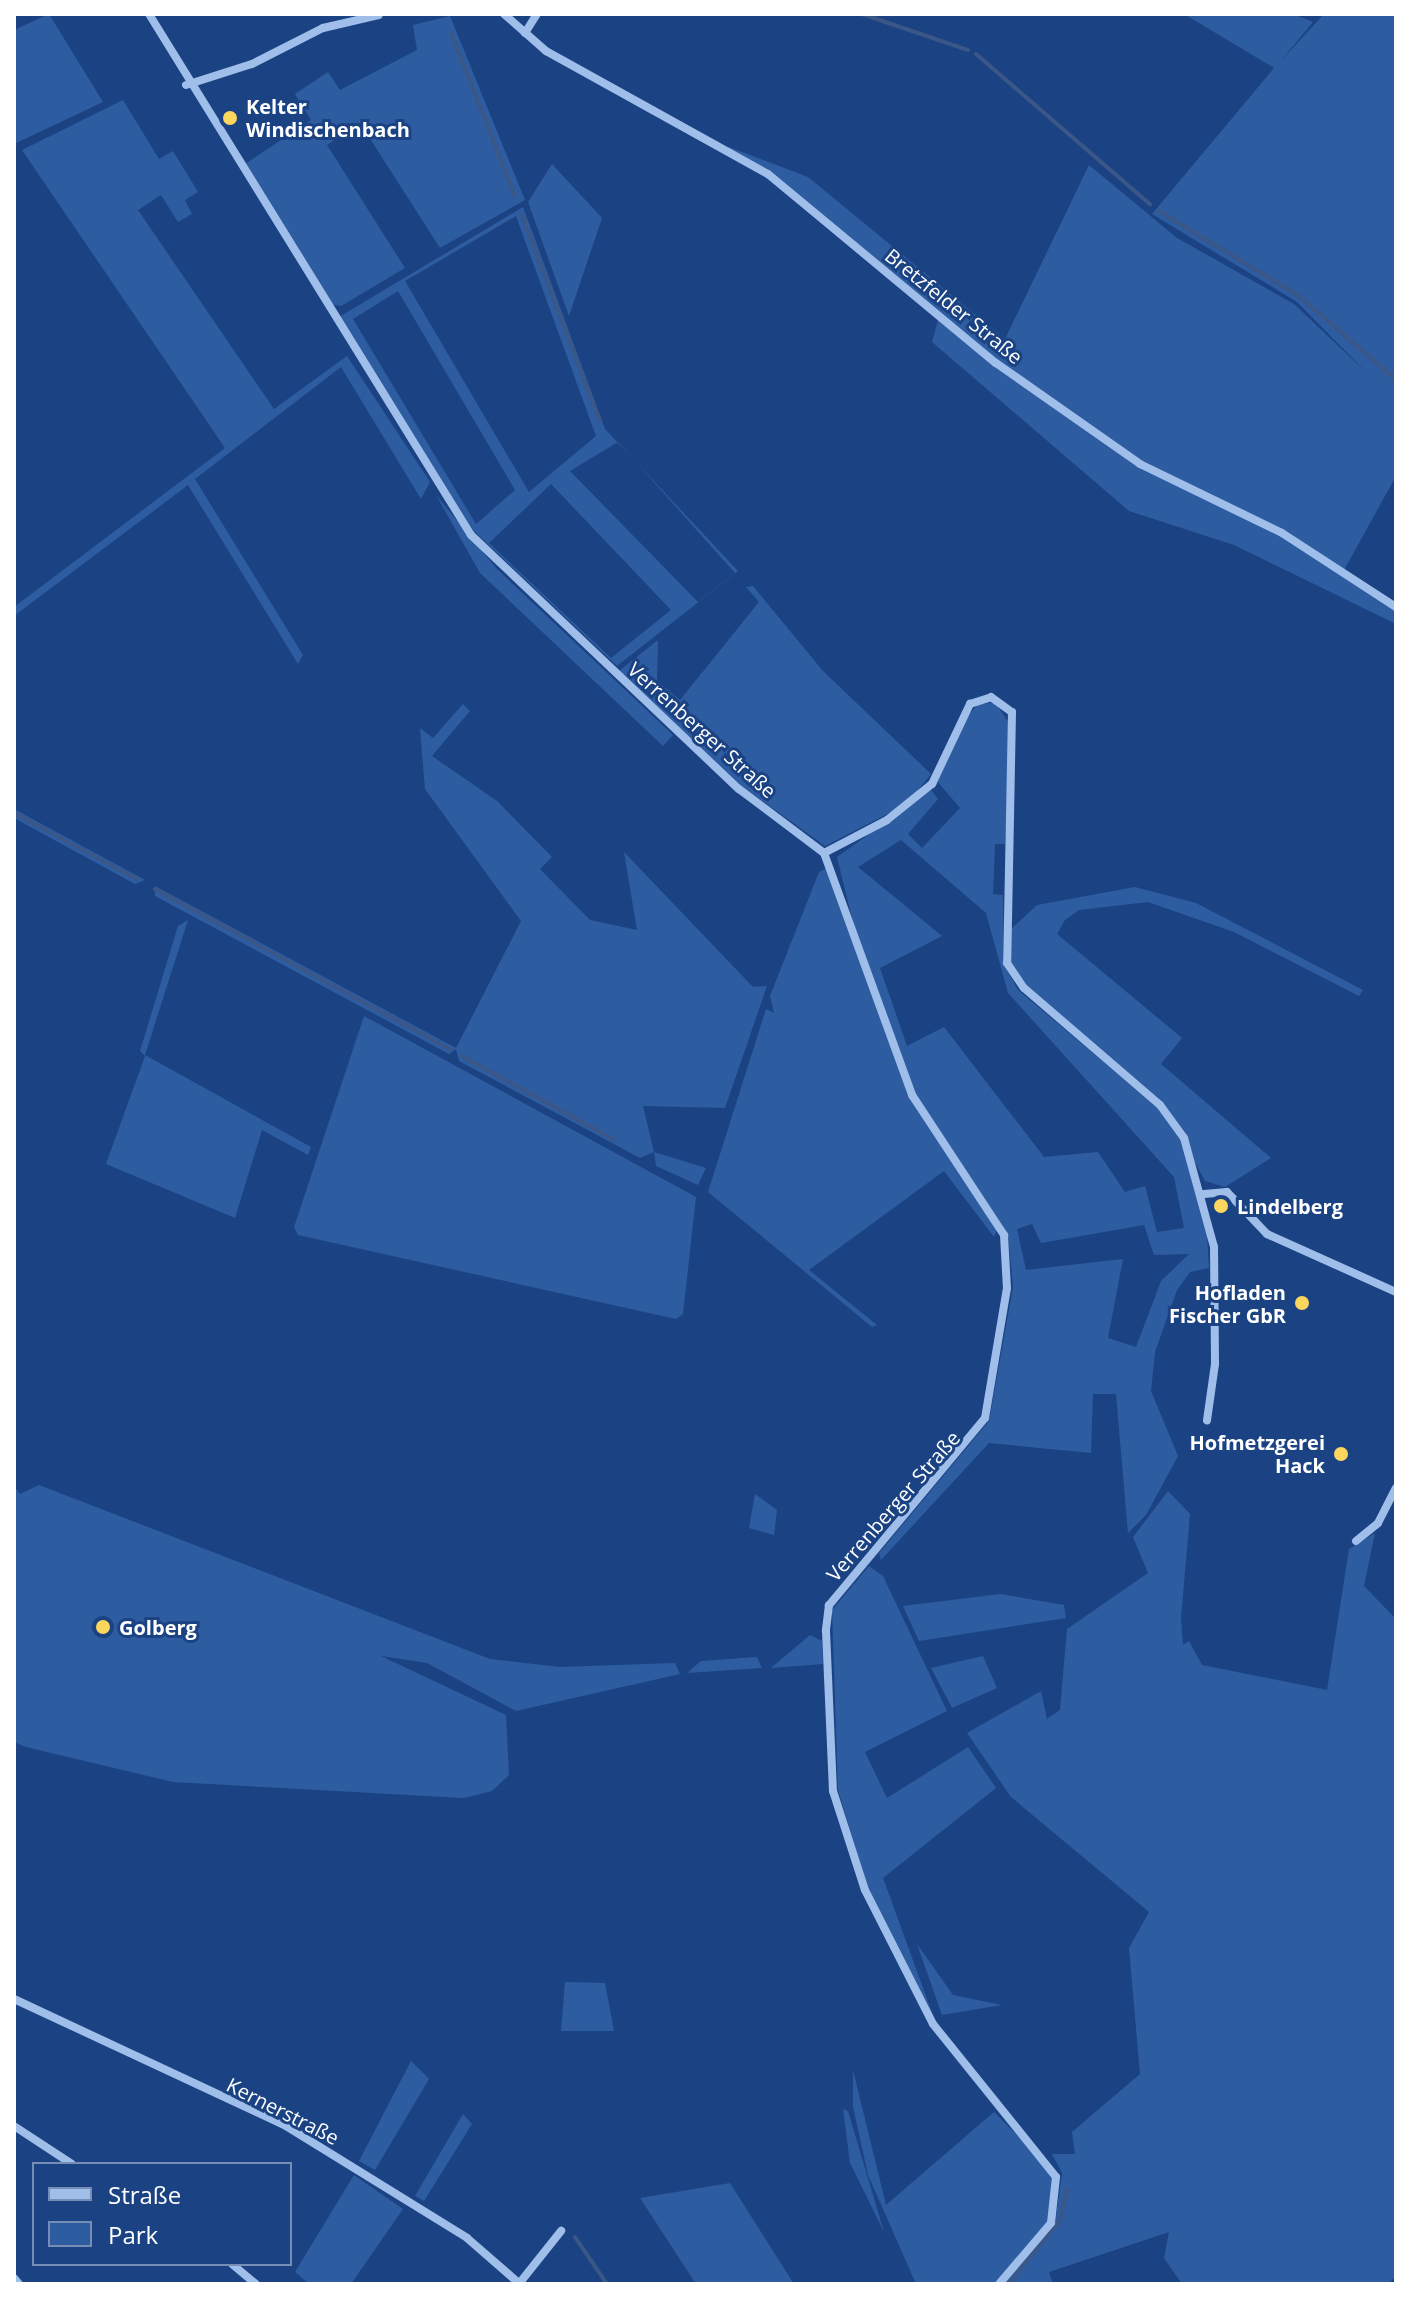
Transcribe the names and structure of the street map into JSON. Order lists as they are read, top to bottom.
{
  "streets": {
    "street": ["Bretzfelder Straße", "Verrenberger Straße", "Kernerstraße"]
  },
  "places": [
    "Kelter Windischenbach",
    "Lindelberg",
    "Hofladen Fischer GbR",
    "Hofmetzgerei Hack",
    "Golberg"
  ],
  "legend": ["Straße", "Park"]
}
